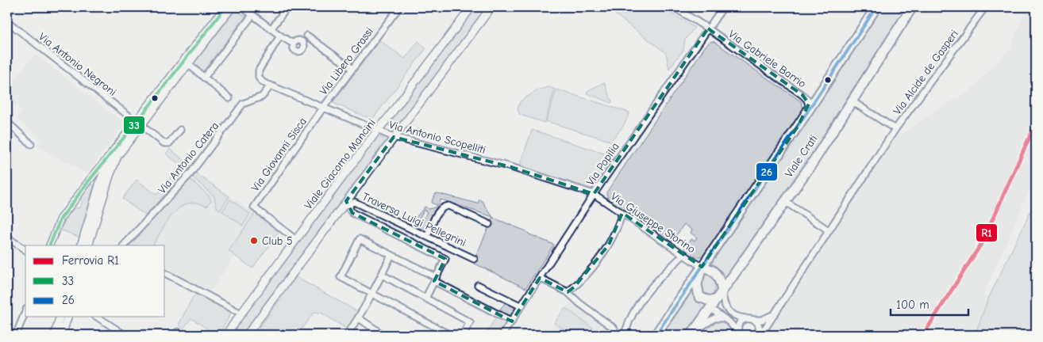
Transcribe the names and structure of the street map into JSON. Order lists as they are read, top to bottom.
{
  "streets": {
    "main road": ["Viale Crati"],
    "street": [
      "Via Gabriele Barrio",
      "Via Libero Grassi",
      "Via Antonio Negroni",
      "Via Alcide de Gasperi",
      "Via Antonio Scopelliti",
      "Via Giovanni Sisca",
      "Via Antonio Catera",
      "Viale Giacomo Mancini",
      "Via Popilia",
      "Traversa Luigi Pellegrini",
      "Via Giuseppe Storino"
    ]
  },
  "crossings": [
    ["Via Gabriele Barrio", "Via Popilia"],
    ["Via Libero Grassi", "Via Antonio Scopelliti"],
    ["Via Libero Grassi", "Via Giovanni Sisca"],
    ["Via Antonio Scopelliti", "Via Giovanni Sisca"],
    ["Via Antonio Scopelliti", "Via Antonio Catera"],
    ["Via Antonio Scopelliti", "Viale Giacomo Mancini"],
    ["Via Antonio Scopelliti", "Via Popilia"],
    ["Via Antonio Scopelliti", "Via Giuseppe Storino"],
    ["Via Giovanni Sisca", "Viale Giacomo Mancini"],
    ["Via Popilia", "Via Giuseppe Storino"]
  ],
  "places": ["Club 5"],
  "lines": ["transit line 33", "transit line 26", "rail line R1"],
  "legend": ["Ferrovia R1", "33", "26"],
  "scale_bar": "100 m"
}
